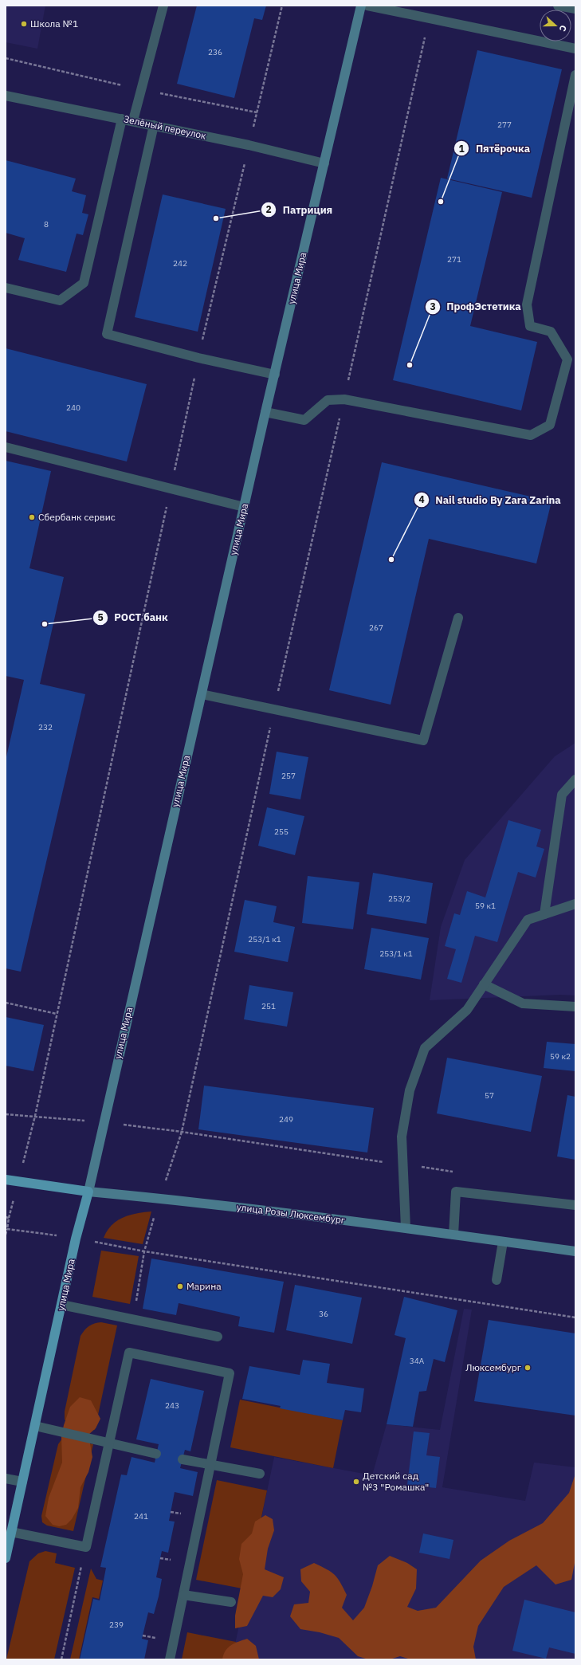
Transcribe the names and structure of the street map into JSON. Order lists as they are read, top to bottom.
{
  "streets": {
    "main road": ["улица Мира", "улица Розы Люксембург"],
    "street": ["Зелёный переулок"]
  },
  "crossings": [
    ["Зелёный переулок", "улица Мира"],
    ["улица Мира", "улица Розы Люксембург"]
  ],
  "places": [
    "Школа №1",
    "Пятёрочка",
    "Патриция",
    "ПрофЭстетика",
    "Сбербанк сервис",
    "Nail studio By Zara Zarina",
    "РОСТ банк",
    "Марина",
    "Люксембург",
    "Детский сад №3 \"Ромашка\""
  ],
  "house_numbers": [
    "236",
    "277",
    "8",
    "271",
    "242",
    "240",
    "267",
    "232",
    "257",
    "255",
    "253/2",
    "59 к1",
    "253/1 к1",
    "253/1 к1",
    "251",
    "59 к2",
    "57",
    "249",
    "36",
    "34А",
    "243",
    "241",
    "239"
  ],
  "north": "right"
}
